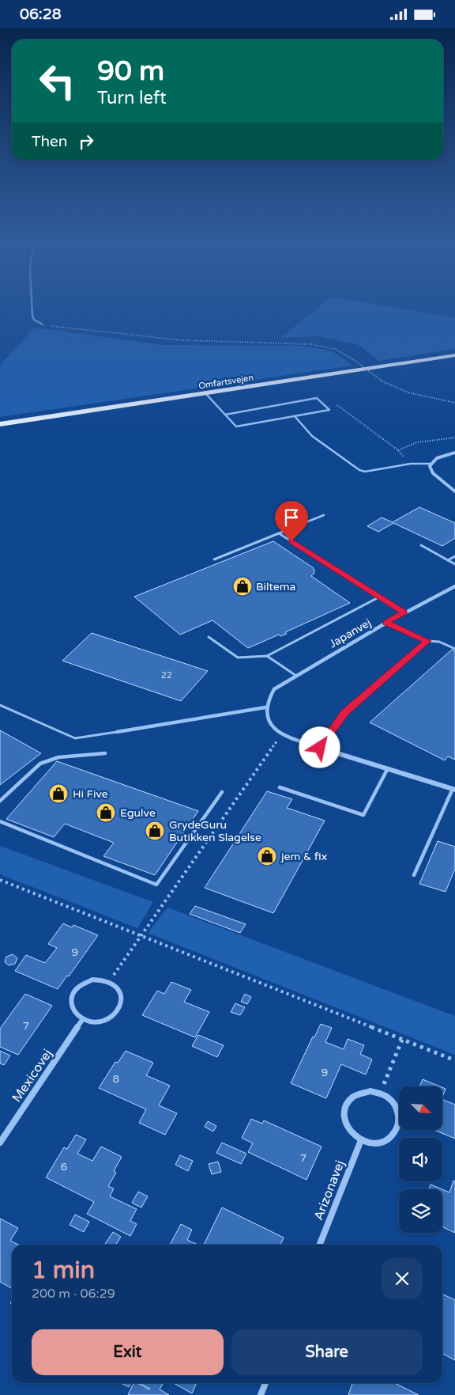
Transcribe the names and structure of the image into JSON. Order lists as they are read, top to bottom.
{
  "streets": {
    "main road": ["Omfartsvejen"],
    "street": ["Japanvej", "Mexicovej", "Arizonavej"]
  },
  "places": {
    "shop": [
      "Biltema",
      "Hi Five",
      "Egulve",
      "GrydeGuru Butikken Slagelse",
      "jem & fix"
    ]
  },
  "house_numbers": [
    "22",
    "9",
    "7",
    "9",
    "8",
    "7",
    "6"
  ],
  "north": "bottom right",
  "page": {
    "status": "06:28",
    "turn": ["90 m", "Turn left"],
    "then": "Then",
    "heading": ["1 min", "200 m · 06:29"],
    "buttons": ["Exit", "Share"]
  }
}
